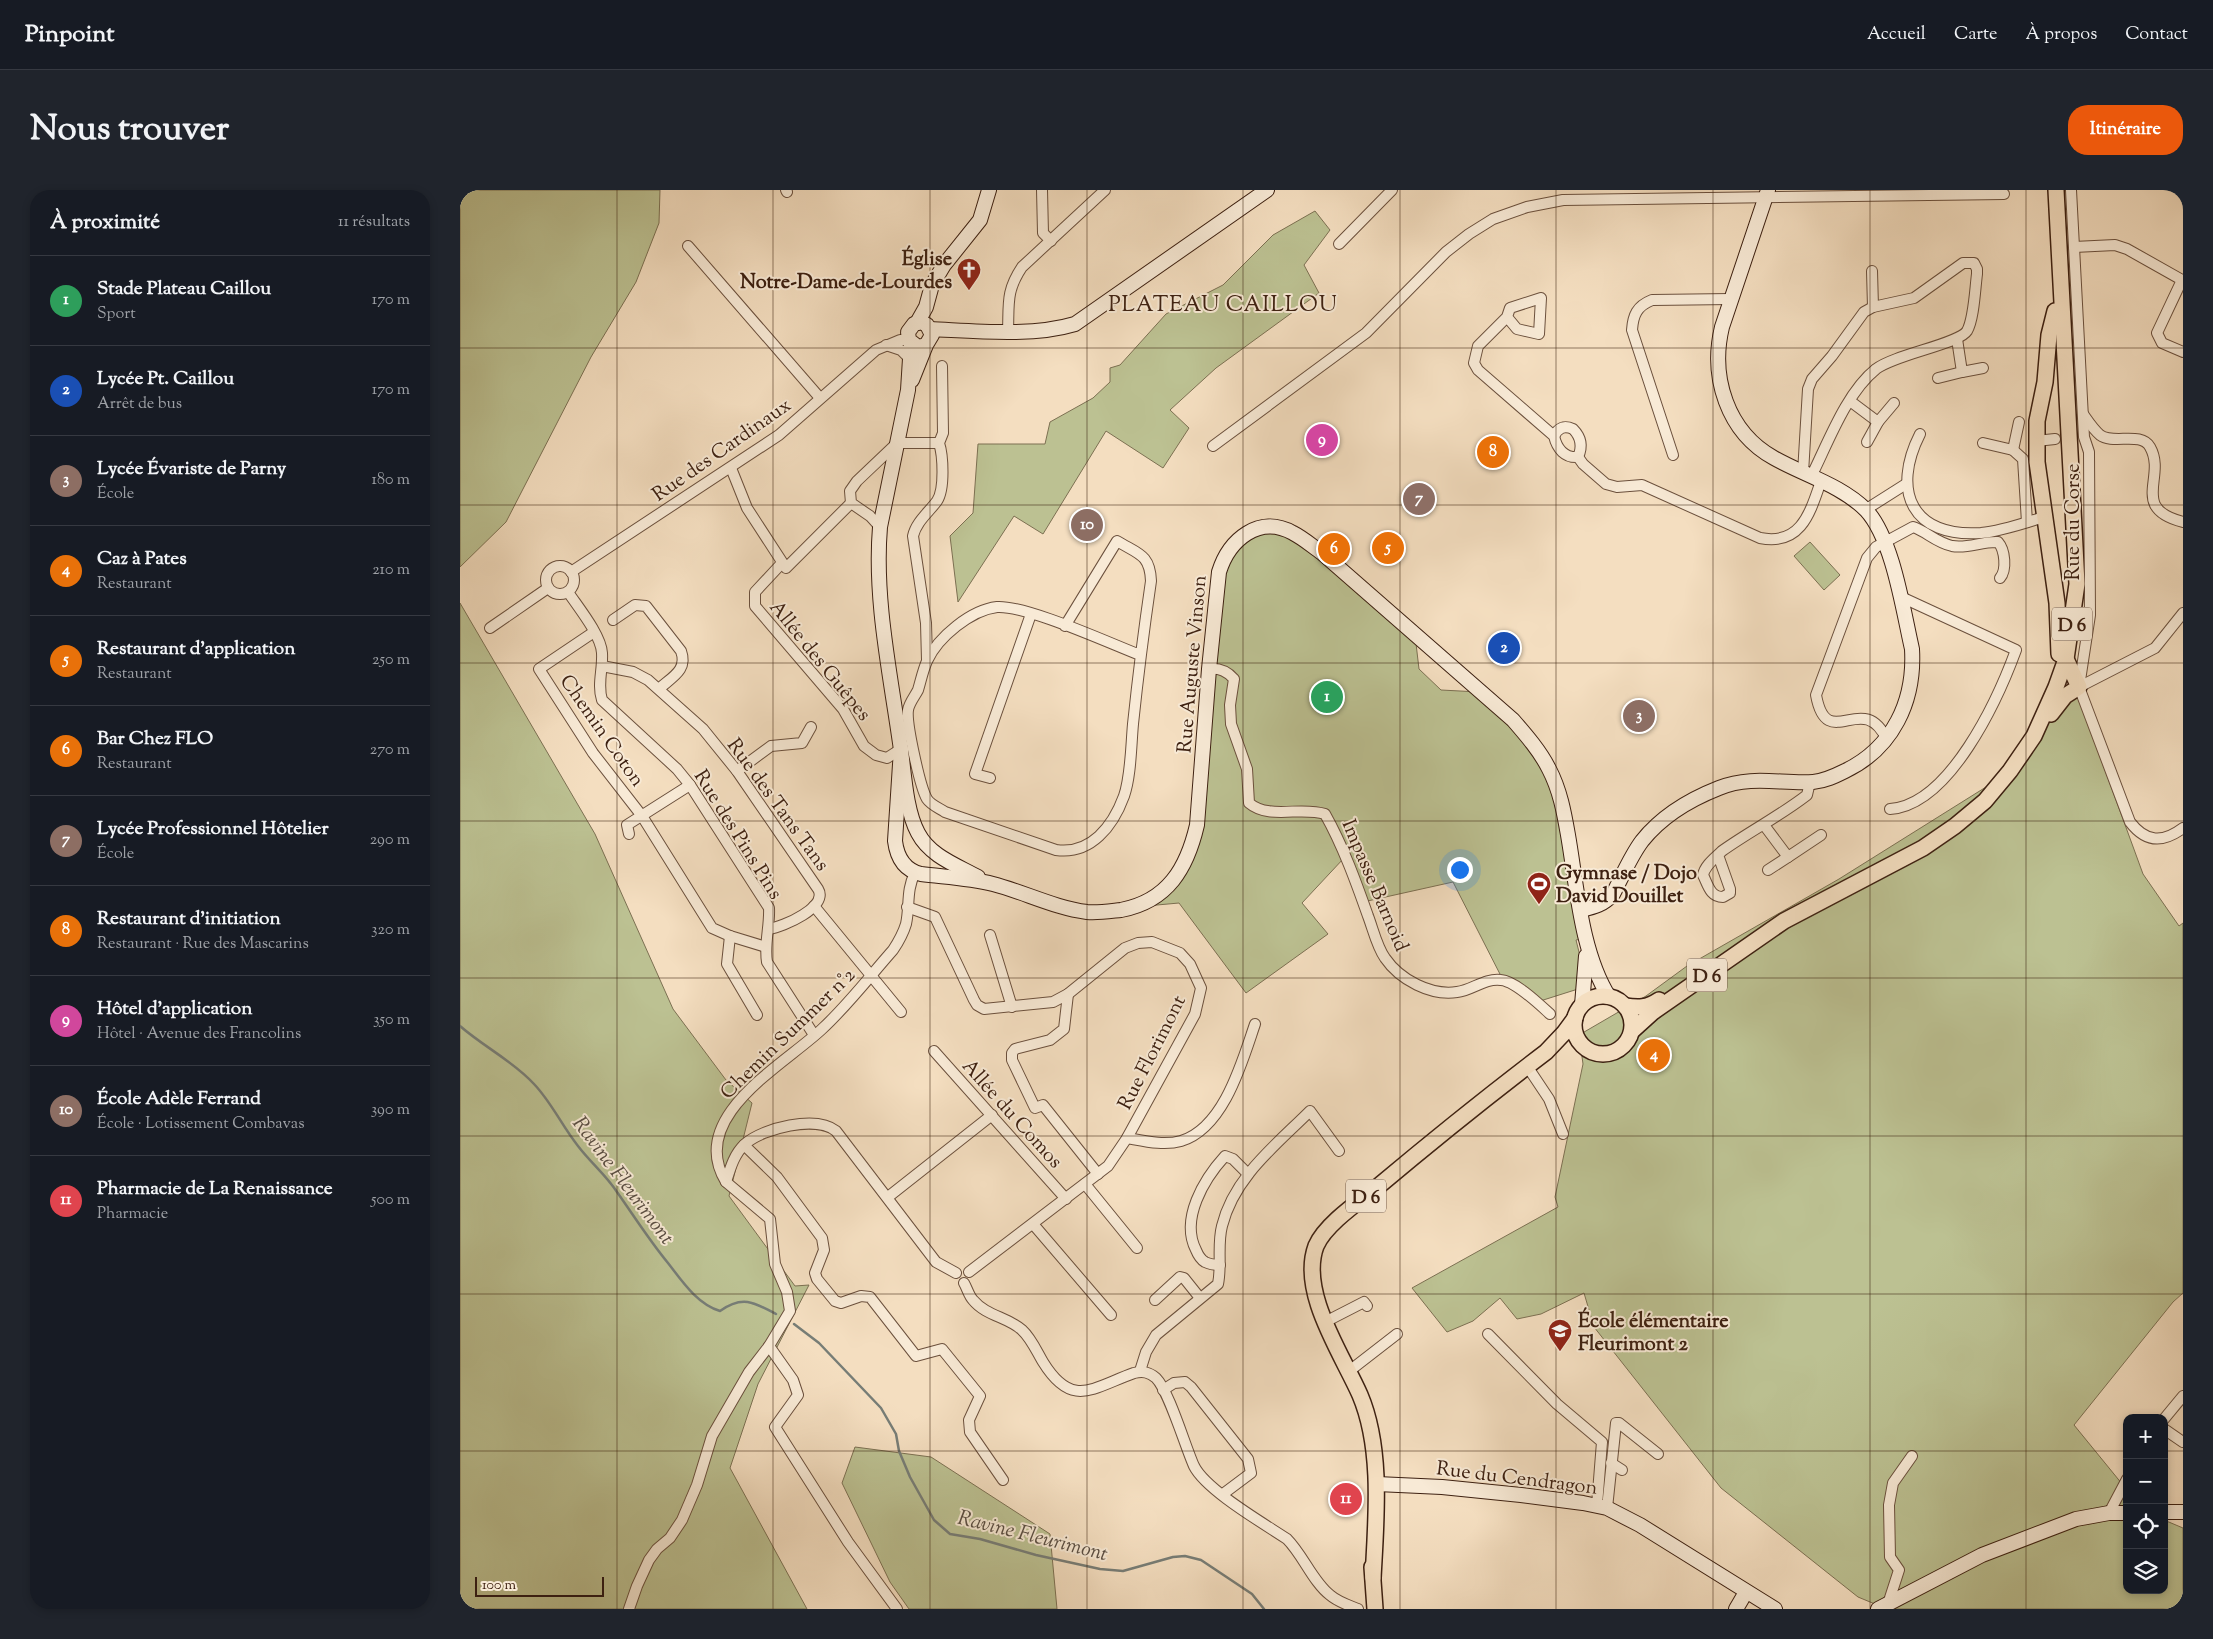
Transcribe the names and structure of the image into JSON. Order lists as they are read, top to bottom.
{
  "streets": {
    "main road": ["D 6", "Rue Auguste Vinson", "Rue du Cendragon"],
    "street": [
      "Rue des Cardinaux",
      "Rue du Corse",
      "Allée des Guêpes",
      "Chemin Coton",
      "Rue des Tans Tans",
      "Rue des Pins Pins",
      "Impasse Barnoid",
      "Chemin Summer n°2",
      "Rue Florimont",
      "Allée du Comos"
    ]
  },
  "crossings": [
    ["Rue des Cardinaux", "Rue des Pins Pins"],
    ["D 6", "Rue Auguste Vinson"],
    ["D 6", "Rue du Cendragon"],
    ["Allée des Guêpes", "Rue Auguste Vinson"],
    ["Rue Auguste Vinson", "Impasse Barnoid"],
    ["Rue Auguste Vinson", "Chemin Summer n°2"],
    ["Chemin Coton", "Rue des Pins Pins"],
    ["Rue des Tans Tans", "Rue des Pins Pins"],
    ["Rue des Pins Pins", "Chemin Summer n°2"],
    ["Chemin Summer n°2", "Rue Florimont"],
    ["Rue Florimont", "Allée du Comos"]
  ],
  "districts": ["PLATEAU CAILLOU"],
  "water": ["Ravine Fleurimont"],
  "places": {
    "church": ["Église Notre-Dame-de-Lourdes"],
    "sports": ["Gymnase / Dojo David Douillet"],
    "school or university": ["École élémentaire Fleurimont 2"]
  },
  "scale_bar": "100 m",
  "page": {
    "header": "Pinpoint",
    "nav": [
      "Accueil",
      "Carte",
      "À propos",
      "Contact"
    ],
    "title": "Nous trouver",
    "buttons": "Itinéraire",
    "heading": ["À proximité", "11 résultats"],
    "list": [
      {
        "mark": "1",
        "name": "Stade Plateau Caillou",
        "note": "Sport",
        "value": "170 m"
      },
      {
        "mark": "2",
        "name": "Lycée Pt. Caillou",
        "note": "Arrêt de bus",
        "value": "170 m"
      },
      {
        "mark": "3",
        "name": "Lycée Évariste de Parny",
        "note": "École",
        "value": "180 m"
      },
      {
        "mark": "4",
        "name": "Caz à Pates",
        "note": "Restaurant",
        "value": "210 m"
      },
      {
        "mark": "5",
        "name": "Restaurant d'application",
        "note": "Restaurant",
        "value": "250 m"
      },
      {
        "mark": "6",
        "name": "Bar Chez FLO",
        "note": "Restaurant",
        "value": "270 m"
      },
      {
        "mark": "7",
        "name": "Lycée Professionnel Hôtelier",
        "note": "École",
        "value": "290 m"
      },
      {
        "mark": "8",
        "name": "Restaurant d'initiation",
        "note": "Restaurant · Rue des Mascarins",
        "value": "320 m"
      },
      {
        "mark": "9",
        "name": "Hôtel d'application",
        "note": "Hôtel · Avenue des Francolins",
        "value": "350 m"
      },
      {
        "mark": "10",
        "name": "École Adèle Ferrand",
        "note": "École · Lotissement Combavas",
        "value": "390 m"
      },
      {
        "mark": "11",
        "name": "Pharmacie de La Renaissance",
        "note": "Pharmacie",
        "value": "500 m"
      }
    ],
    "pins": [
      "9",
      "8",
      "7",
      "10",
      "5",
      "6",
      "2",
      "1",
      "3",
      "4",
      "11"
    ],
    "map_buttons": ["+", "−"],
    "scale": "100 m"
  }
}
